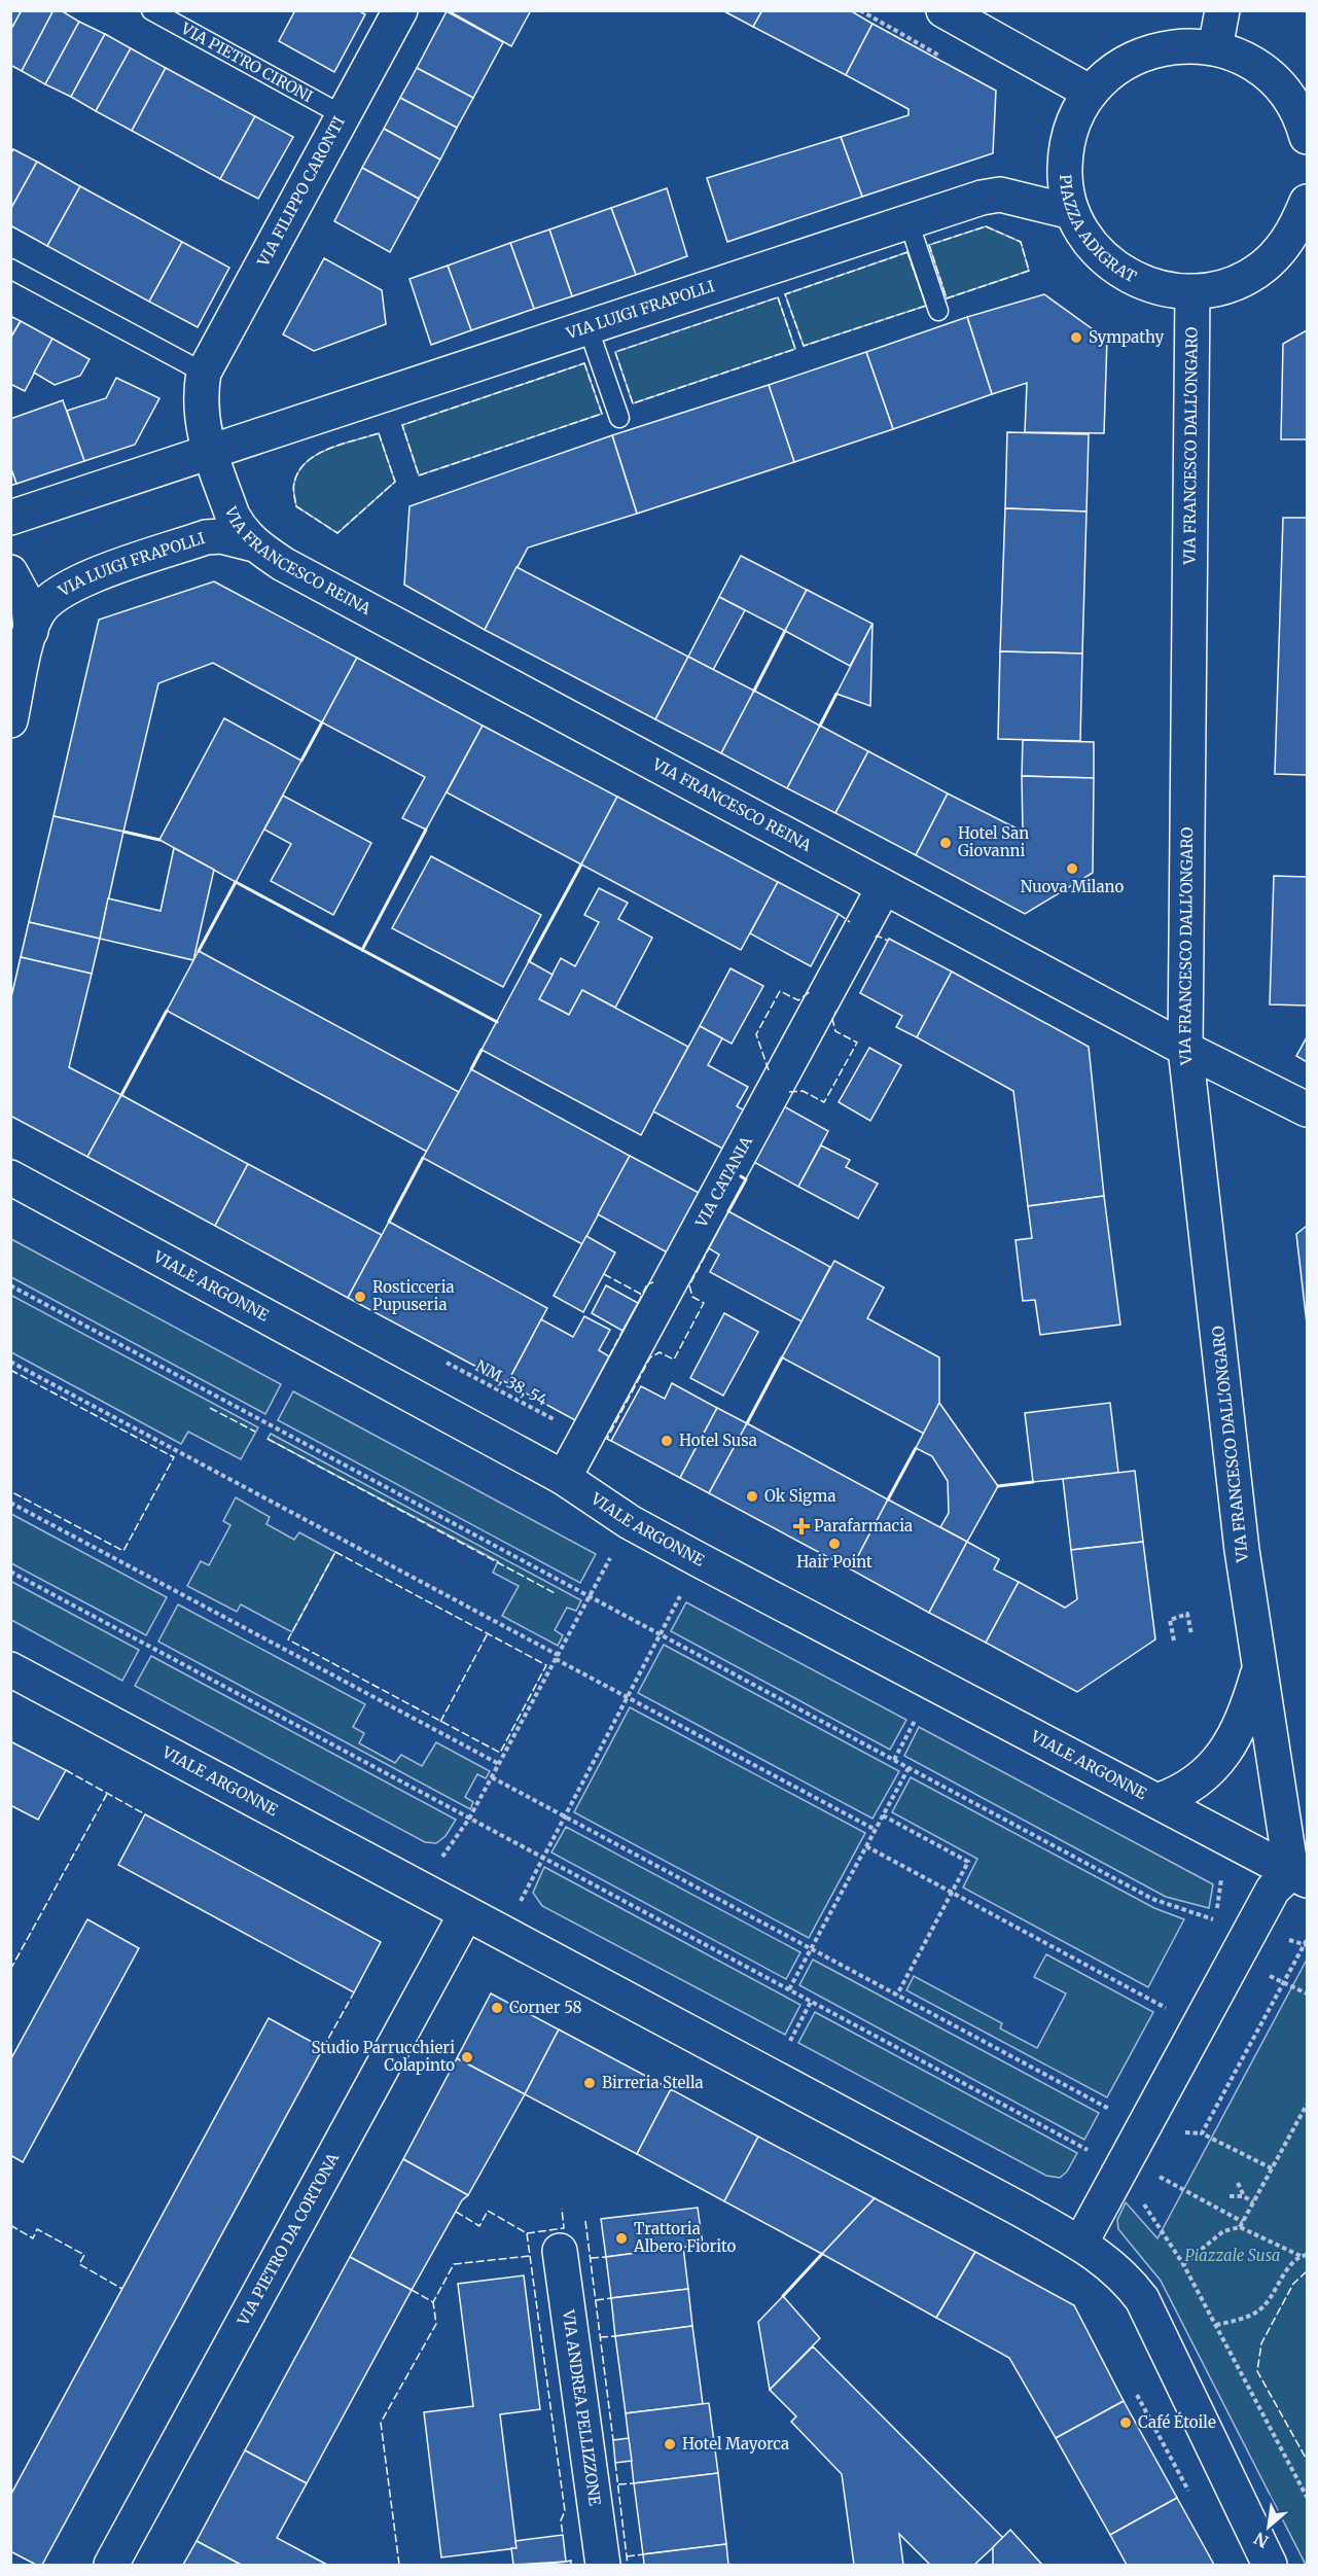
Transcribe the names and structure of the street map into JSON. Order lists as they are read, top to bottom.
{
  "streets": {
    "street": [
      "VIA FILIPPO CARONTI",
      "PIAZZA ADIGRAT",
      "VIA LUIGI FRAPOLLI",
      "VIA FRANCESCO DALL'ONGARO",
      "VIA FRANCESCO REINA",
      "VIA CATANIA",
      "VIALE ARGONNE",
      "VIA PIETRO DA CORTONA",
      "VIA ANDREA PELLIZZONE"
    ],
    "lane": ["VIA PIETRO CIRONI"],
    "path": ["NM, 38, 54"]
  },
  "crossings": [
    ["VIA PIETRO CIRONI", "VIA FILIPPO CARONTI"],
    ["PIAZZA ADIGRAT", "VIA LUIGI FRAPOLLI"],
    ["PIAZZA ADIGRAT", "VIA FRANCESCO DALL'ONGARO"],
    ["VIA LUIGI FRAPOLLI", "VIA FRANCESCO REINA"],
    ["VIA FRANCESCO DALL'ONGARO", "VIA FRANCESCO REINA"],
    ["VIA FRANCESCO DALL'ONGARO", "VIALE ARGONNE"],
    ["VIA FRANCESCO REINA", "VIA CATANIA"],
    ["VIA CATANIA", "VIALE ARGONNE"],
    ["VIALE ARGONNE", "VIA PIETRO DA CORTONA"]
  ],
  "parks": ["Piazzale Susa"],
  "places": {
    "other": [
      "Sympathy",
      "Hotel San Giovanni",
      "Nuova Milano",
      "Rosticceria Pupuseria",
      "Hotel Susa",
      "Ok Sigma",
      "Hair Point",
      "Corner 58",
      "Studio Parrucchieri Colapinto",
      "Birreria Stella",
      "Trattoria Albero Fiorito",
      "Café Étoile",
      "Hotel Mayorca"
    ],
    "health": ["Parafarmacia"]
  },
  "north": "bottom left"
}
